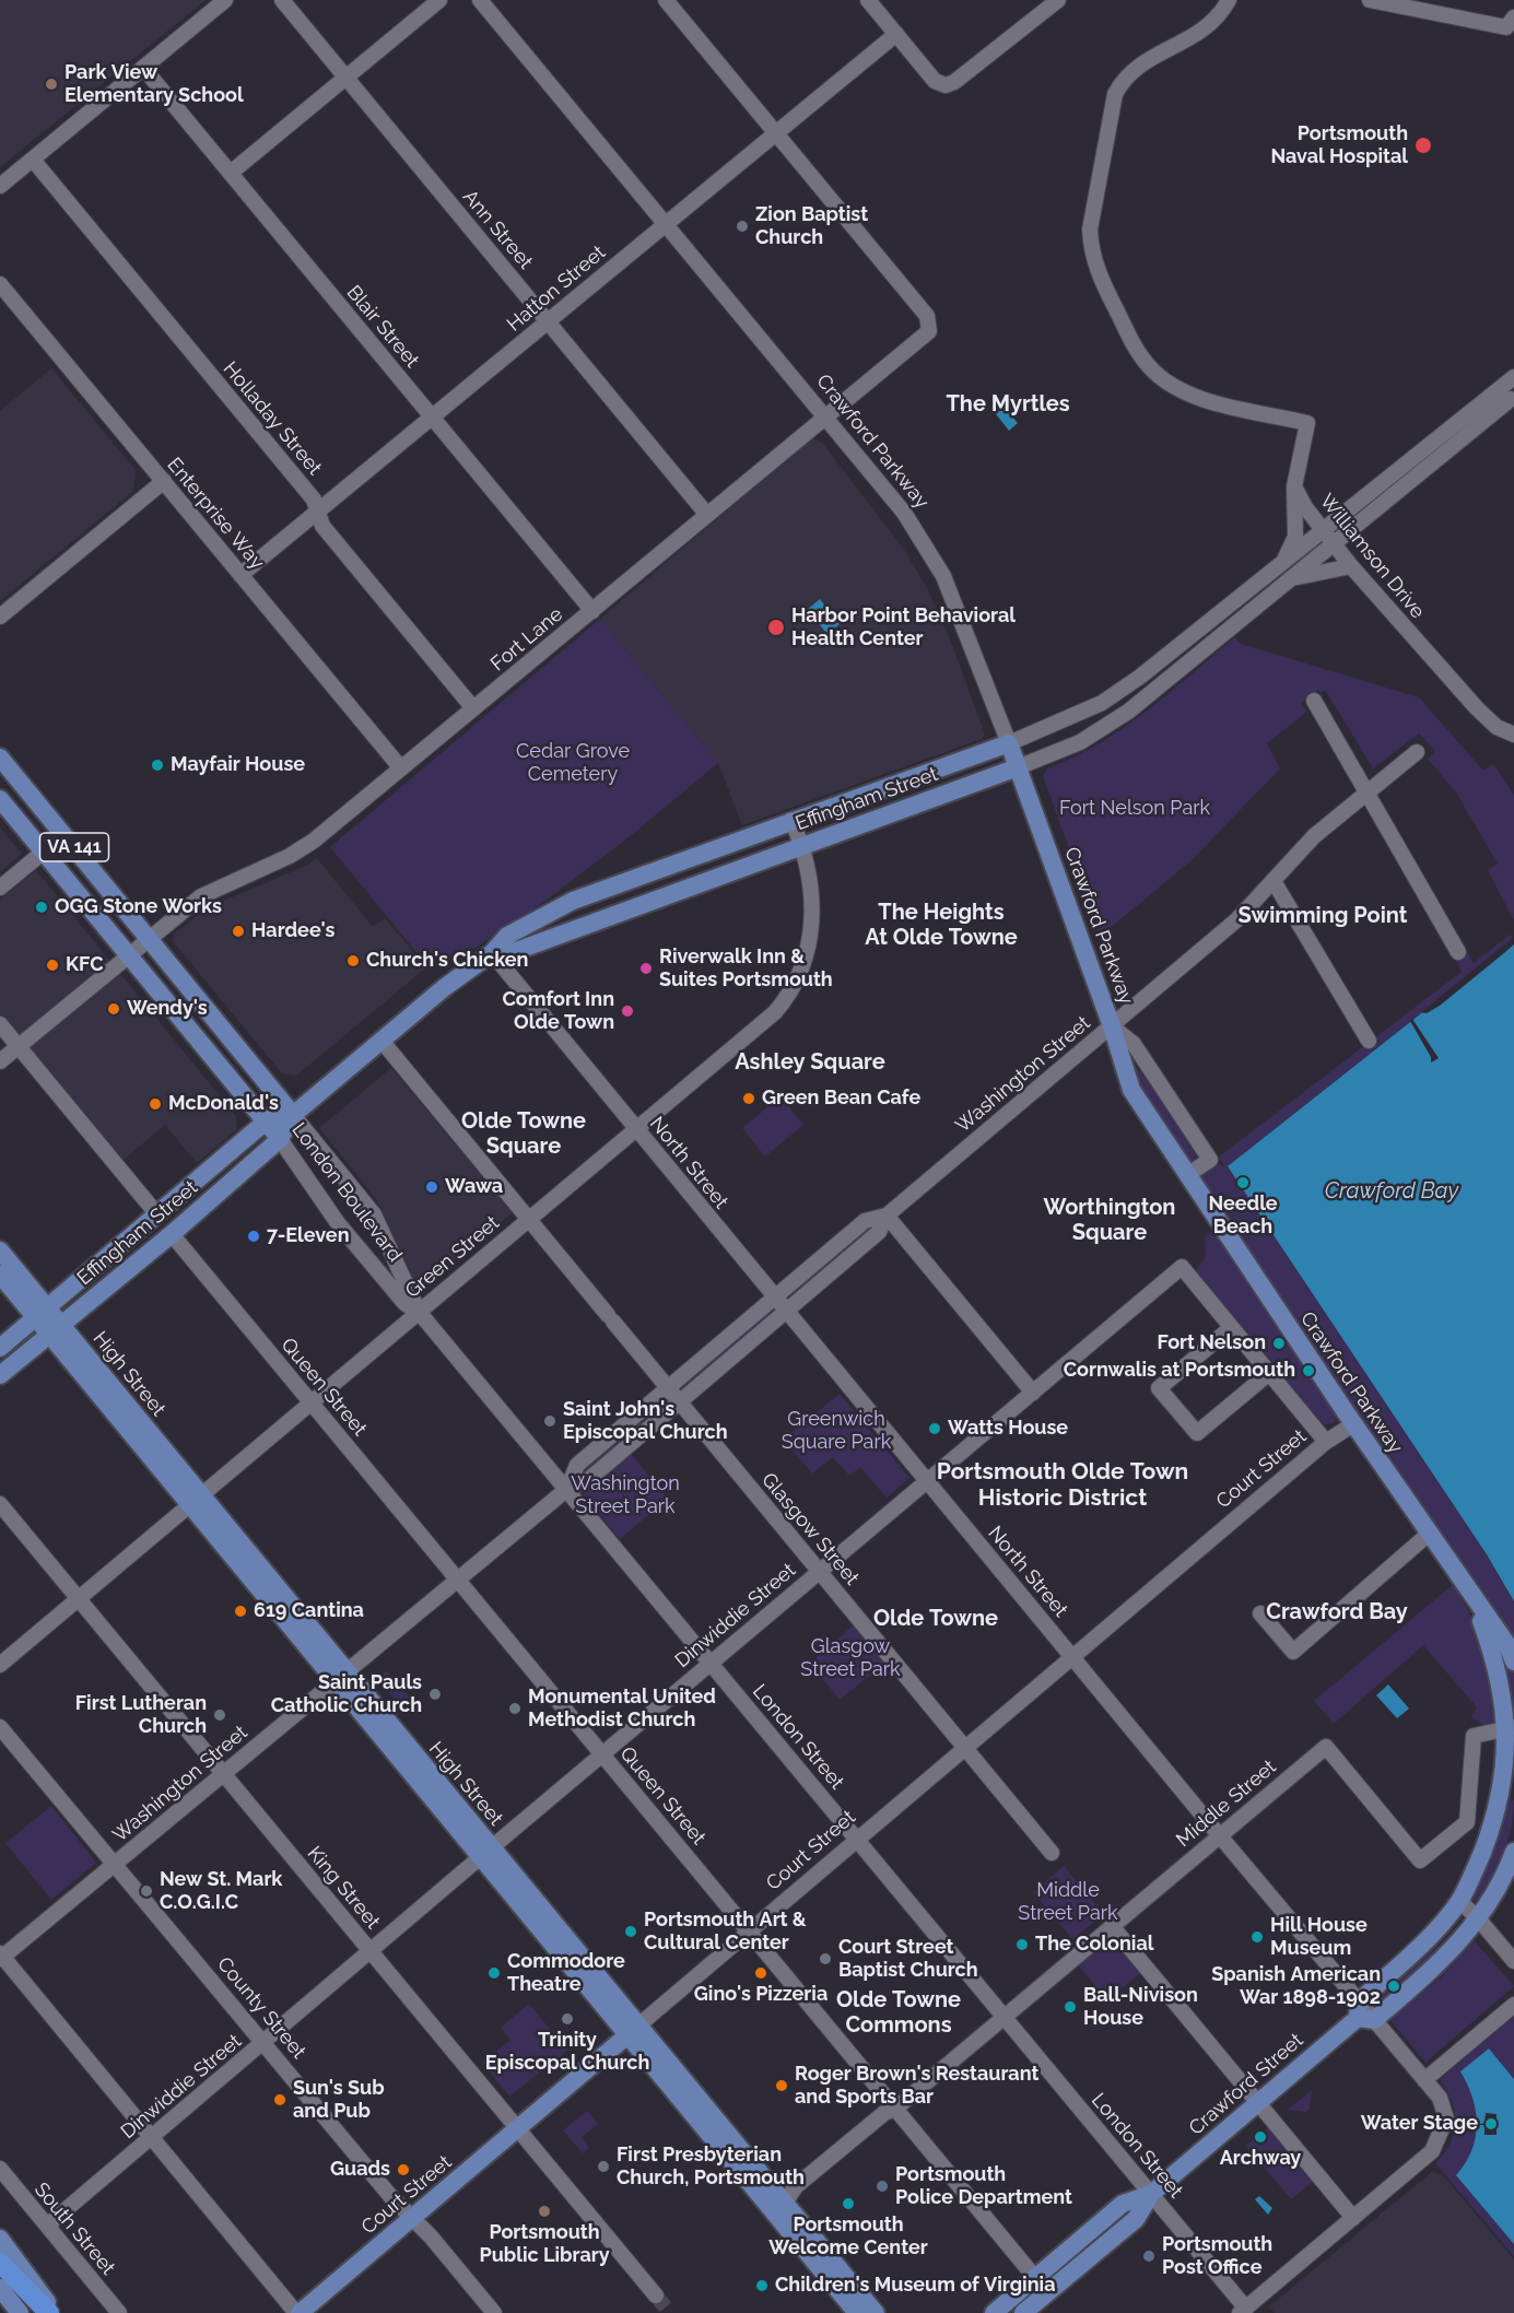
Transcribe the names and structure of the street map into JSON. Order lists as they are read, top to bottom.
{
  "streets": {
    "main road": [
      "Crawford Parkway",
      "Effingham Street",
      "VA 141",
      "London Boulevard",
      "High Street",
      "Court Street",
      "Crawford Street"
    ],
    "street": [
      "Ann Street",
      "Hatton Street",
      "Blair Street",
      "Holladay Street",
      "Enterprise Way",
      "Williamson Drive",
      "Fort Lane",
      "Washington Street",
      "North Street",
      "Green Street",
      "Queen Street",
      "Glasgow Street",
      "Dinwiddie Street",
      "London Street",
      "Middle Street",
      "King Street",
      "County Street",
      "South Street"
    ]
  },
  "crossings": [
    ["Ann Street", "Hatton Street"],
    ["Ann Street", "Fort Lane"],
    ["Hatton Street", "Blair Street"],
    ["Hatton Street", "Holladay Street"],
    ["Hatton Street", "Crawford Parkway"],
    ["Hatton Street", "Enterprise Way"],
    ["Hatton Street", "Fort Lane"],
    ["Blair Street", "Fort Lane"],
    ["Holladay Street", "Fort Lane"],
    ["Crawford Parkway", "Fort Lane"],
    ["Crawford Parkway", "Effingham Street"],
    ["Crawford Parkway", "Washington Street"],
    ["Crawford Parkway", "North Street"],
    ["Crawford Parkway", "Court Street"],
    ["Crawford Parkway", "Middle Street"],
    ["Crawford Parkway", "Crawford Street"],
    ["Enterprise Way", "Fort Lane"],
    ["Fort Lane", "London Boulevard"],
    ["Effingham Street", "North Street"],
    ["Effingham Street", "London Boulevard"],
    ["Effingham Street", "Green Street"],
    ["Effingham Street", "High Street"],
    ["Effingham Street", "Queen Street"],
    ["Effingham Street", "Glasgow Street"],
    ["Washington Street", "North Street"],
    ["Washington Street", "High Street"],
    ["Washington Street", "Queen Street"],
    ["Washington Street", "Glasgow Street"],
    ["Washington Street", "London Street"],
    ["Washington Street", "King Street"],
    ["Washington Street", "County Street"],
    ["North Street", "Green Street"],
    ["North Street", "Court Street"],
    ["North Street", "Dinwiddie Street"],
    ["North Street", "London Street"],
    ["North Street", "Middle Street"],
    ["North Street", "Crawford Street"],
    ["London Boulevard", "Green Street"],
    ["London Boulevard", "London Street"],
    ["Green Street", "High Street"],
    ["Green Street", "Queen Street"],
    ["Green Street", "Glasgow Street"],
    ["Green Street", "London Street"],
    ["Green Street", "King Street"],
    ["High Street", "Court Street"],
    ["High Street", "Dinwiddie Street"],
    ["High Street", "Middle Street"],
    ["Queen Street", "Court Street"],
    ["Queen Street", "Dinwiddie Street"],
    ["Queen Street", "Middle Street"],
    ["Queen Street", "Crawford Street"],
    ["Court Street", "Glasgow Street"],
    ["Court Street", "London Street"],
    ["Court Street", "King Street"],
    ["Court Street", "County Street"],
    ["Glasgow Street", "Dinwiddie Street"],
    ["Dinwiddie Street", "London Street"],
    ["Dinwiddie Street", "King Street"],
    ["Dinwiddie Street", "County Street"],
    ["Dinwiddie Street", "South Street"],
    ["London Street", "Middle Street"],
    ["London Street", "Crawford Street"]
  ],
  "districts": [
    "The Myrtles",
    "The Heights At Olde Towne",
    "Swimming Point",
    "Ashley Square",
    "Olde Towne Square",
    "Worthington Square",
    "Portsmouth Olde Town Historic District",
    "Crawford Bay",
    "Olde Towne",
    "Olde Towne Commons"
  ],
  "water": ["Crawford Bay"],
  "parks": [
    "Cedar Grove Cemetery",
    "Fort Nelson Park",
    "Greenwich Square Park",
    "Washington Street Park",
    "Glasgow Street Park",
    "Middle Street Park"
  ],
  "places": [
    "Park View Elementary School",
    "Portsmouth Naval Hospital",
    "Zion Baptist Church",
    "Harbor Point Behavioral Health Center",
    "Mayfair House",
    "OGG Stone Works",
    "Hardee's",
    "Church's Chicken",
    "KFC",
    "Riverwalk Inn & Suites Portsmouth",
    "Wendy's",
    "Comfort Inn Olde Town",
    "Green Bean Cafe",
    "McDonald's",
    "Needle Beach",
    "Wawa",
    "7-Eleven",
    "Fort Nelson",
    "Cornwalis at Portsmouth",
    "Saint John's Episcopal Church",
    "Watts House",
    "619 Cantina",
    "Saint Pauls Catholic Church",
    "Monumental United Methodist Church",
    "First Lutheran Church",
    "New St. Mark C.O.G.I.C",
    "Portsmouth Art & Cultural Center",
    "Hill House Museum",
    "The Colonial",
    "Court Street Baptist Church",
    "Commodore Theatre",
    "Gino's Pizzeria",
    "Spanish American War 1898-1902",
    "Ball-Nivison House",
    "Trinity Episcopal Church",
    "Roger Brown's Restaurant and Sports Bar",
    "Sun's Sub and Pub",
    "Water Stage",
    "Archway",
    "First Presbyterian Church, Portsmouth",
    "Guads",
    "Portsmouth Police Department",
    "Portsmouth Welcome Center",
    "Portsmouth Public Library",
    "Portsmouth Post Office",
    "Children's Museum of Virginia"
  ]
}
